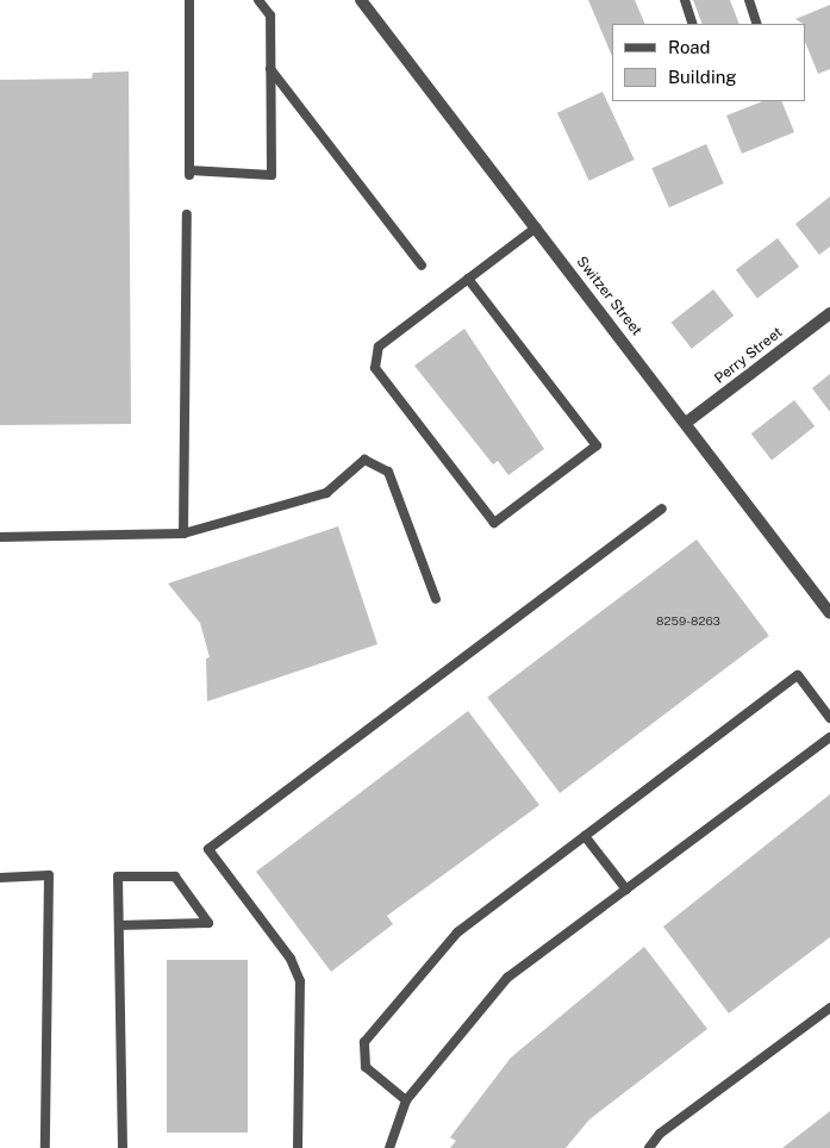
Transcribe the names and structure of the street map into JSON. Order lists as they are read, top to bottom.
{
  "streets": {
    "street": ["Switzer Street", "Perry Street"]
  },
  "crossings": [
    ["Switzer Street", "Perry Street"]
  ],
  "house_numbers": ["8259-8263"],
  "legend": ["Road", "Building"]
}
